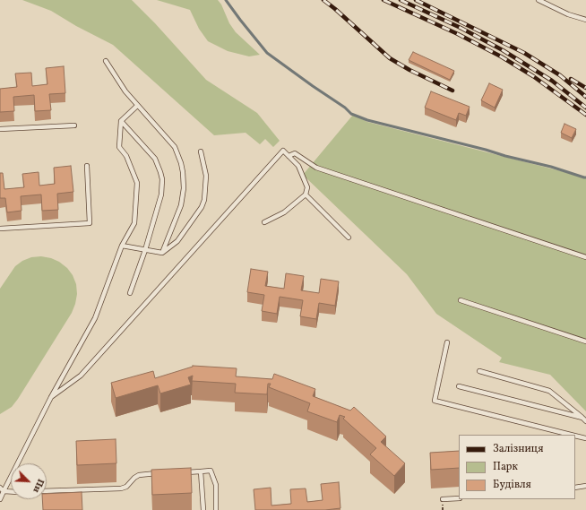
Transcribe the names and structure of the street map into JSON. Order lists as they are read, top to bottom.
{
  "legend": ["Залізниця", "Парк", "Будівля"],
  "north": "bottom right"
}
